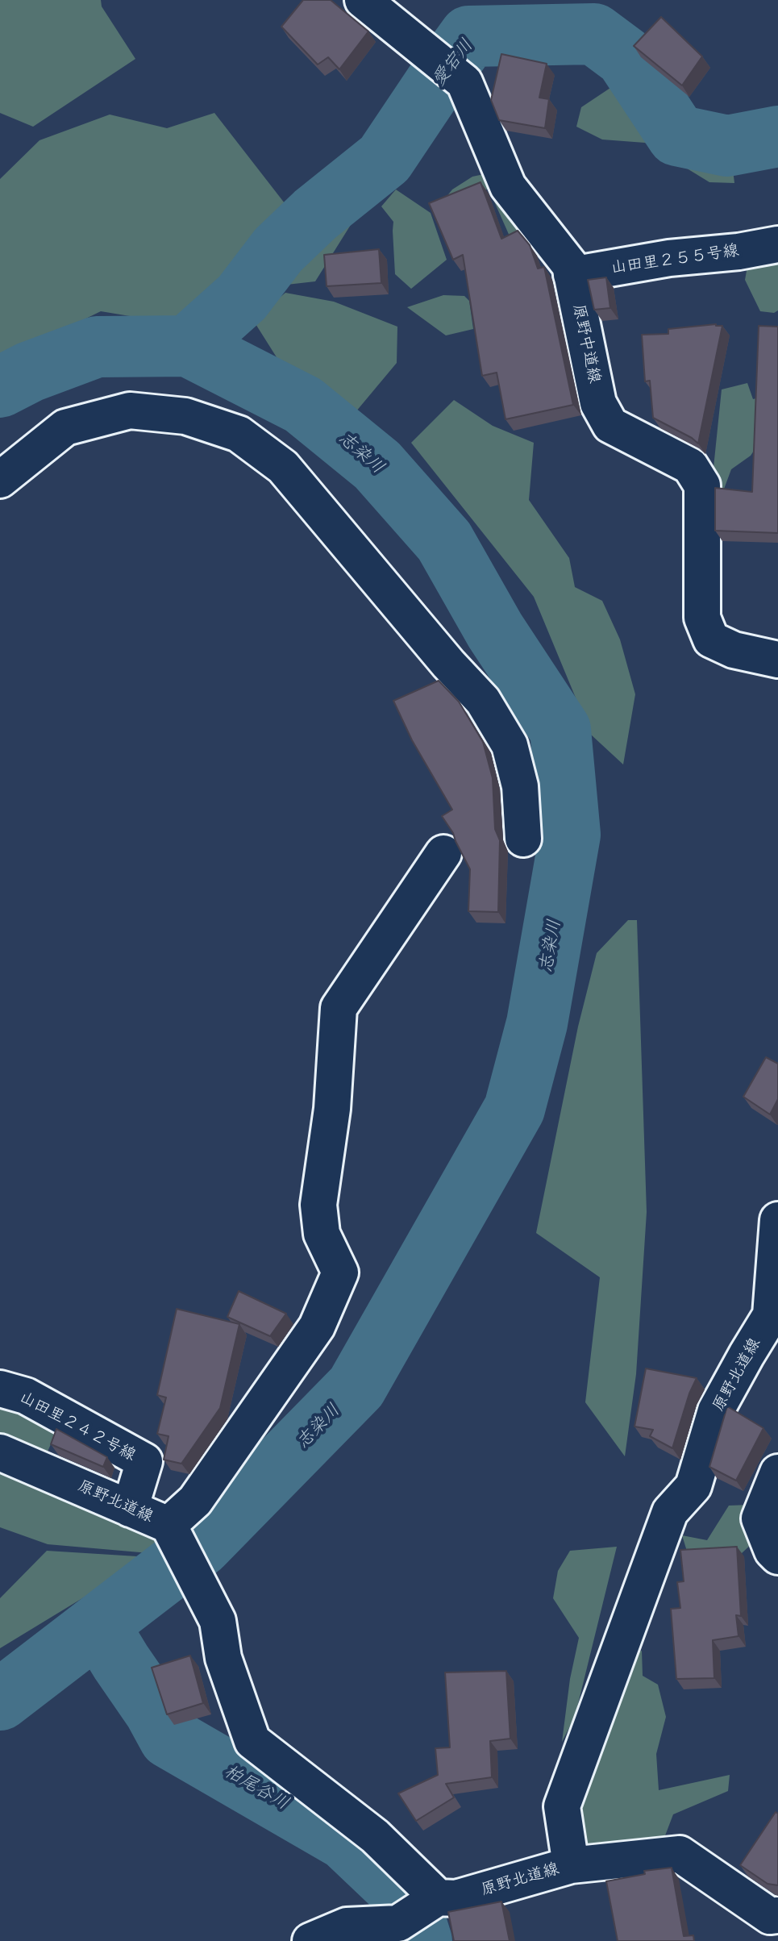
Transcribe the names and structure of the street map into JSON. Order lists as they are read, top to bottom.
{
  "streets": {
    "street": [
      "山田里２５５号線",
      "原野中道線",
      "原野北道線",
      "山田里２４２号線"
    ]
  },
  "crossings": [
    ["山田里２５５号線", "原野中道線"],
    ["原野北道線", "山田里２４２号線"]
  ],
  "water": ["愛宕川", "志染川", "柏尾谷川"]
}
